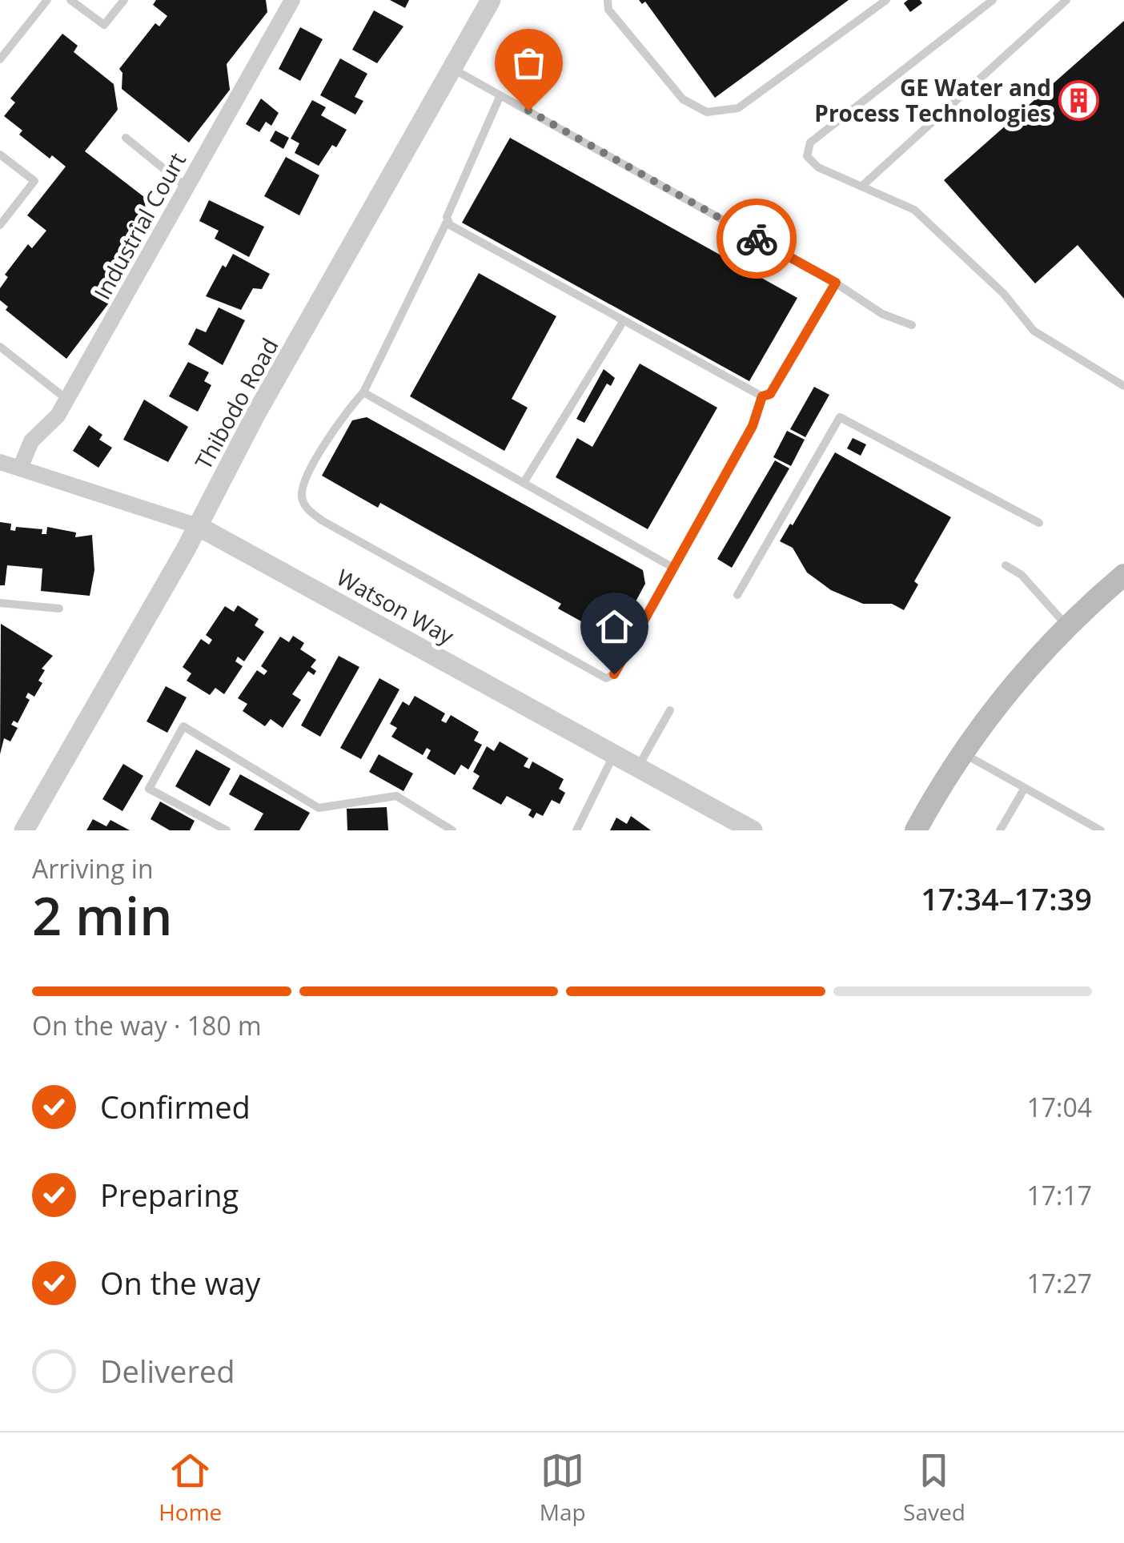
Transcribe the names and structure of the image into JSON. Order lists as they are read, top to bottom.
{
  "streets": {
    "street": ["Industrial Court", "Thibodo Road", "Watson Way"]
  },
  "crossings": [
    ["Industrial Court", "Watson Way"],
    ["Thibodo Road", "Watson Way"]
  ],
  "places": {
    "building": ["GE Water and Process Technologies"]
  },
  "page": {
    "heading": ["2 min", "Arriving in", "17:34–17:39"],
    "bar": "On the way · 180 m",
    "list": [
      ["Confirmed", "17:04"],
      ["Preparing", "17:17"],
      ["On the way", "17:27"],
      "Delivered"
    ],
    "tabs": ["Home", "Map", "Saved"]
  }
}
